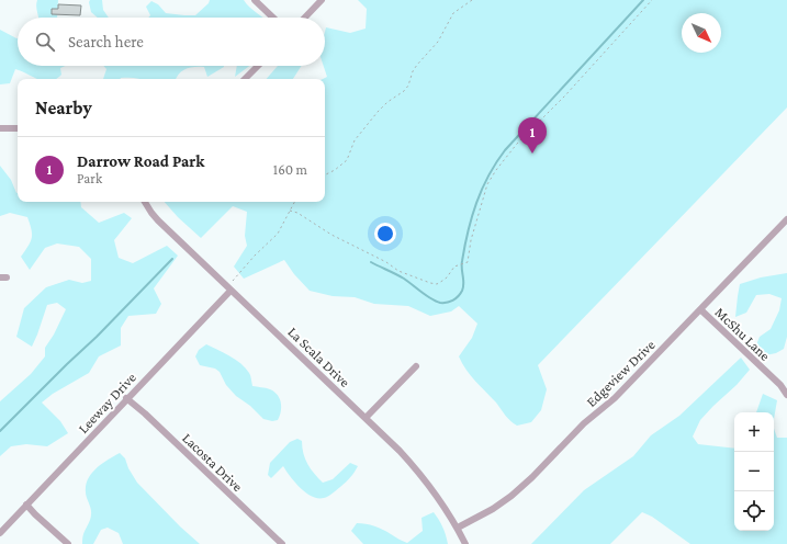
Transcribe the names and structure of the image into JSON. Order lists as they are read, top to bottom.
{
  "streets": {
    "street": [
      "McShu Lane",
      "La Scala Drive",
      "Edgeview Drive",
      "Leeway Drive",
      "Lacosta Drive"
    ]
  },
  "crossings": [
    ["McShu Lane", "Edgeview Drive"],
    ["La Scala Drive", "Edgeview Drive"],
    ["La Scala Drive", "Leeway Drive"],
    ["Leeway Drive", "Lacosta Drive"]
  ],
  "north": "bottom right",
  "page": {
    "search": "Search here",
    "heading": "Nearby",
    "pins": "1",
    "list": [
      {
        "mark": "1",
        "name": "Darrow Road Park",
        "note": "Park",
        "value": "160 m"
      }
    ],
    "map_buttons": ["+", "−"]
  }
}
